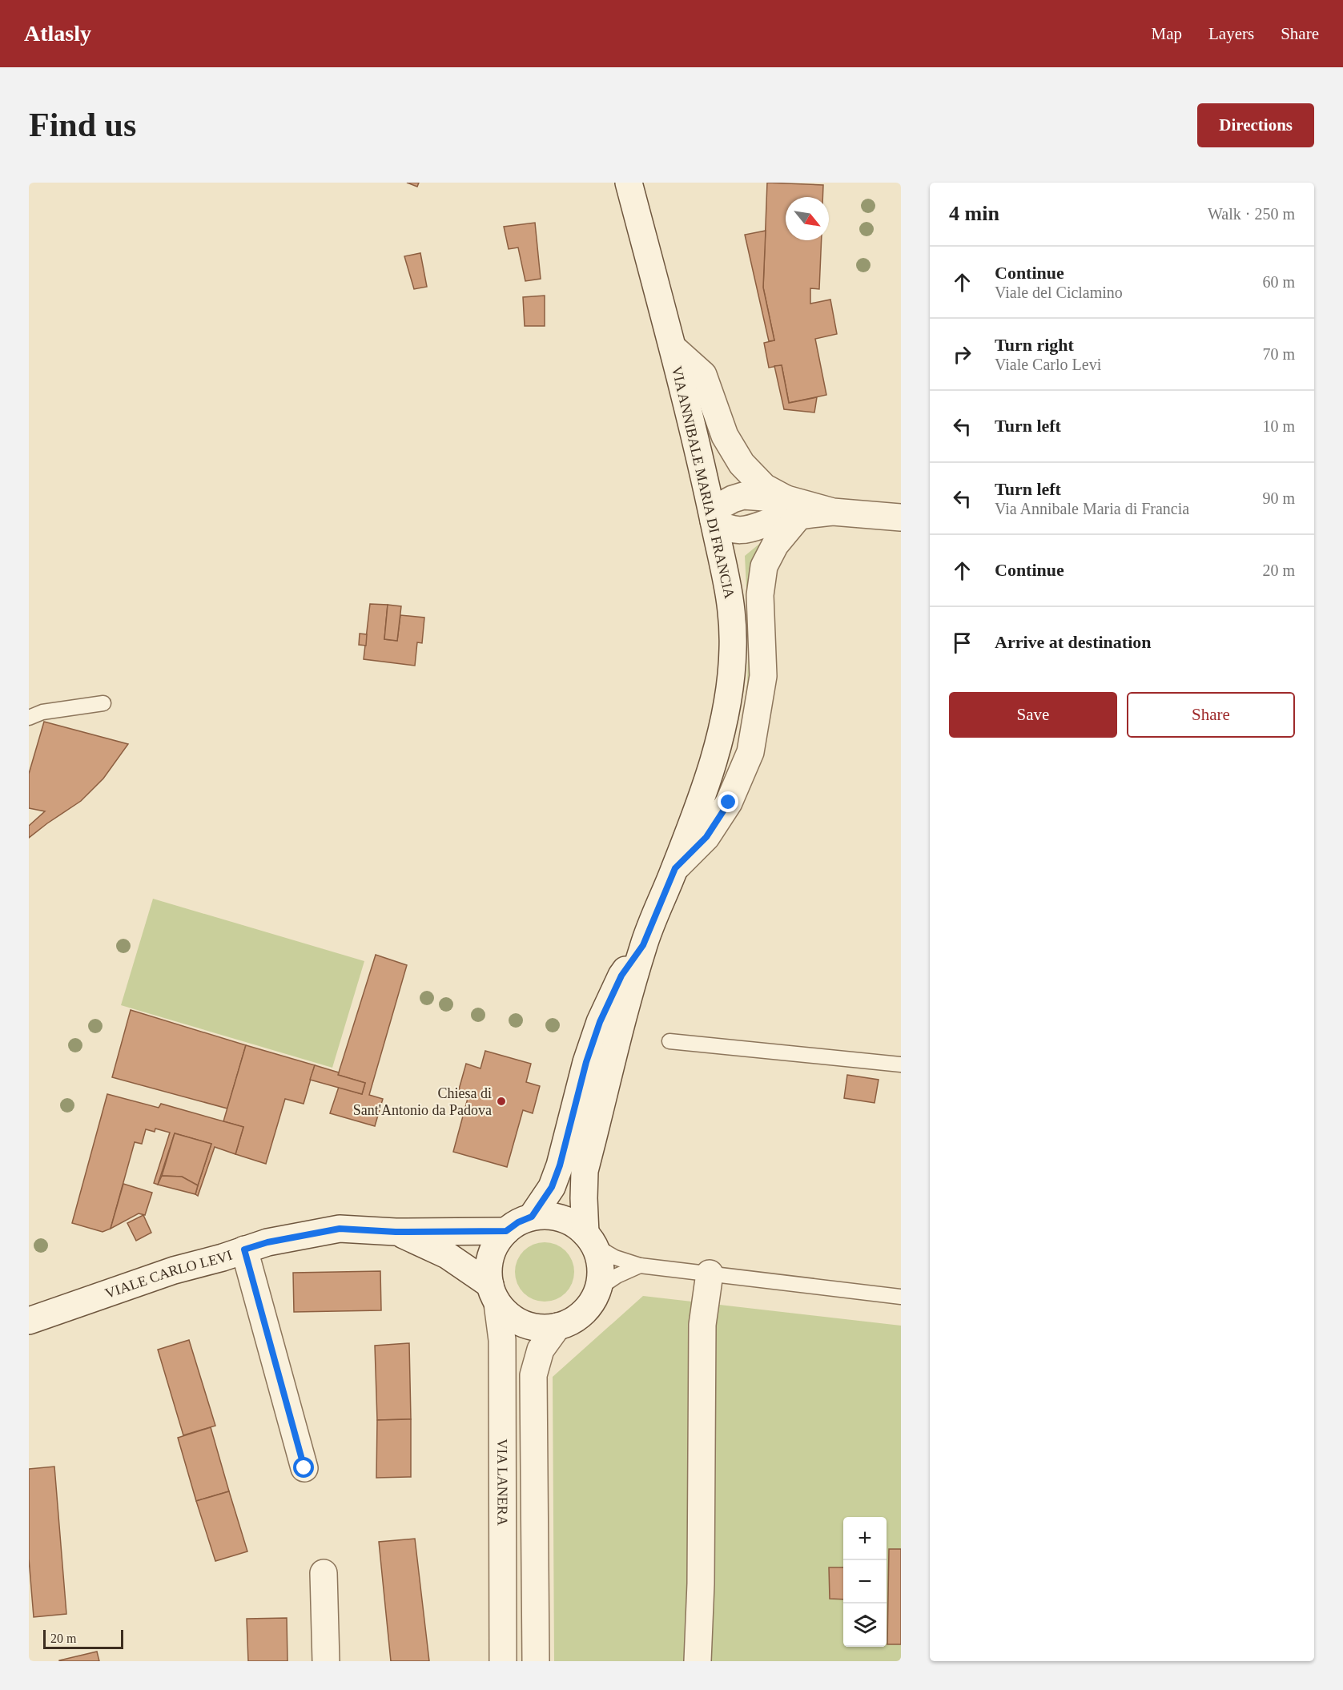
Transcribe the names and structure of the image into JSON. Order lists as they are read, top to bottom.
{
  "streets": {
    "main road": ["VIA ANNIBALE MARIA DI FRANCIA", "VIALE CARLO LEVI", "VIA LANERA"]
  },
  "crossings": [
    ["VIA ANNIBALE MARIA DI FRANCIA", "VIALE CARLO LEVI"],
    ["VIA ANNIBALE MARIA DI FRANCIA", "VIA LANERA"],
    ["VIALE CARLO LEVI", "VIA LANERA"]
  ],
  "places": ["Chiesa di Sant'Antonio da Padova"],
  "scale_bar": "20 m",
  "north": "bottom right",
  "page": {
    "header": "Atlasly",
    "nav": ["Map", "Layers", "Share"],
    "buttons": [
      "Directions",
      ["Save", "Share"]
    ],
    "title": "Find us",
    "heading": ["4 min", "Walk · 250 m"],
    "list": [
      ["Continue", "Viale del Ciclamino", "60 m"],
      ["Turn right", "Viale Carlo Levi", "70 m"],
      ["Turn left", "10 m"],
      ["Turn left", "Via Annibale Maria di Francia", "90 m"],
      ["Continue", "20 m"],
      "Arrive at destination"
    ],
    "map_buttons": ["+", "−"],
    "scale": "20 m"
  }
}
